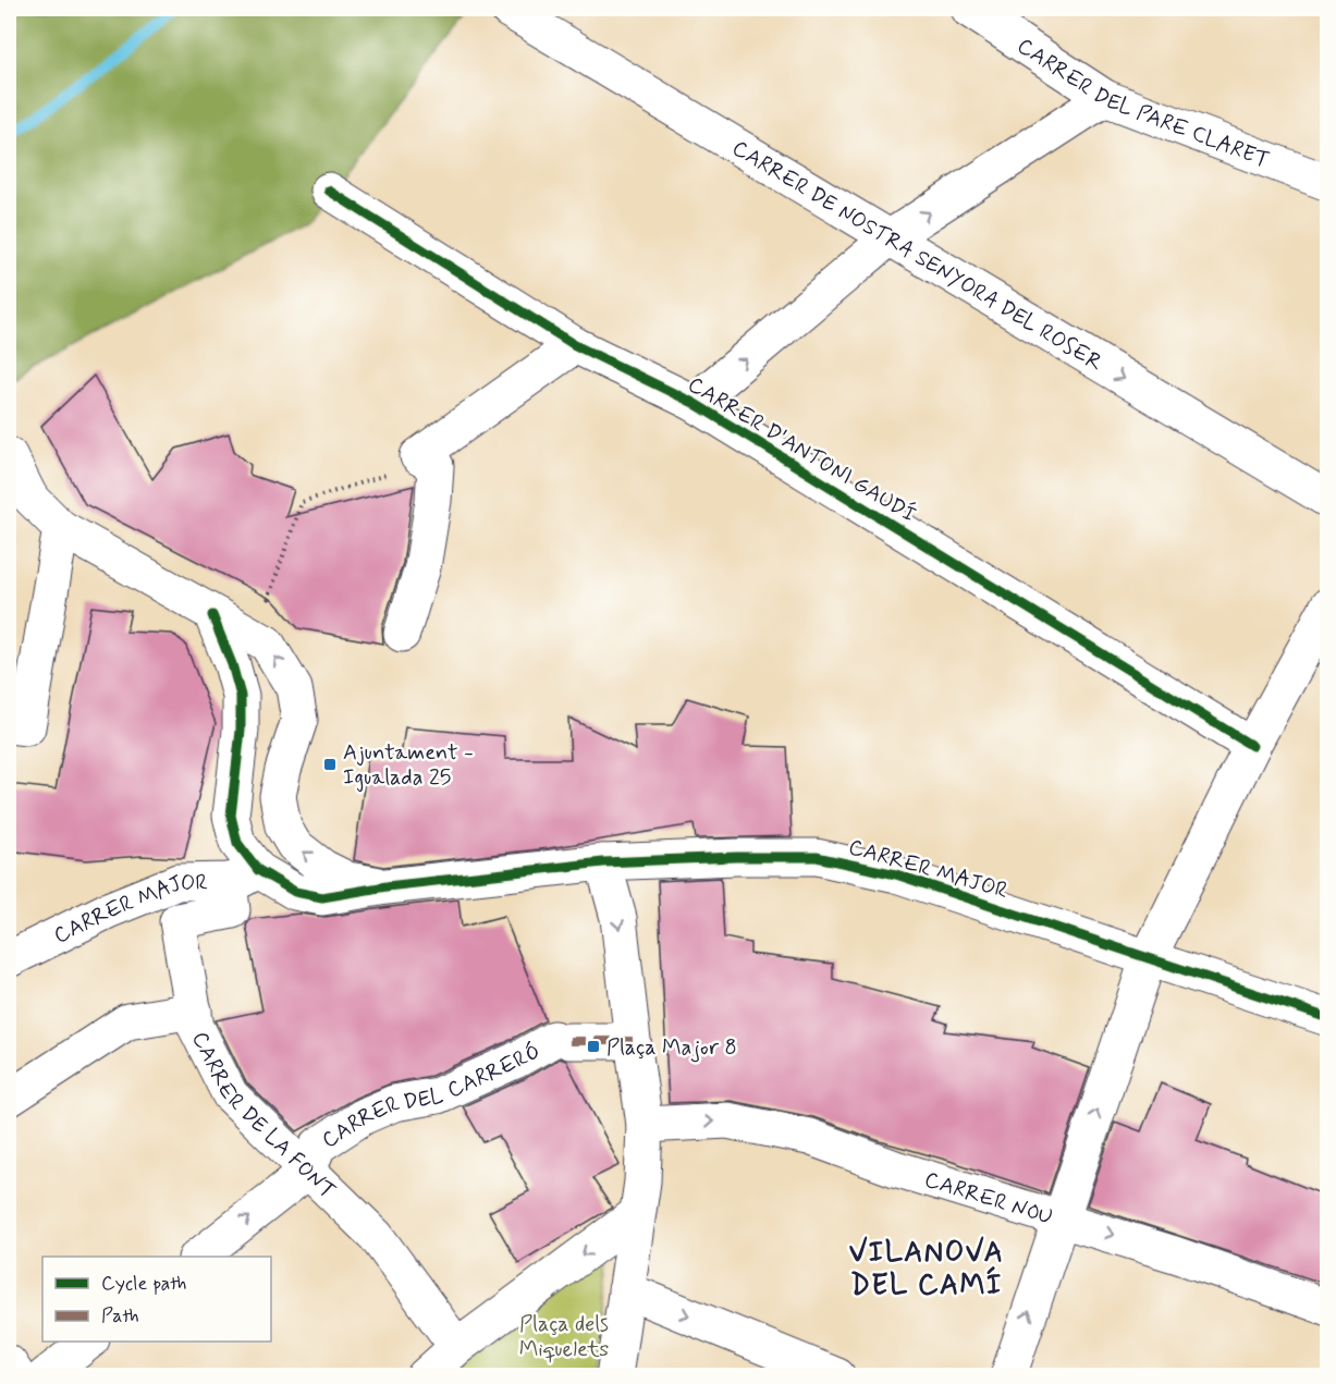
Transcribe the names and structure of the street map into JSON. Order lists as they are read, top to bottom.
{
  "streets": {
    "street": [
      "CARRER DEL PARE CLARET",
      "CARRER DE NOSTRA SENYORA DEL ROSER",
      "CARRER D'ANTONI GAUDÍ",
      "CARRER MAJOR",
      "CARRER DEL CARRERÓ",
      "CARRER DE LA FONT",
      "CARRER NOU"
    ]
  },
  "crossings": [
    ["CARRER MAJOR", "CARRER DE LA FONT"],
    ["CARRER DEL CARRERÓ", "CARRER DE LA FONT"]
  ],
  "one_way": ["CARRER DE NOSTRA SENYORA DEL ROSER", "CARRER NOU"],
  "districts": ["VILANOVA DEL CAMÍ"],
  "parks": ["Plaça dels Miquelets"],
  "places": {
    "transit": ["Ajuntament - Igualada 25", "Plaça Major 8"]
  },
  "legend": ["Cycle path", "Path"]
}
